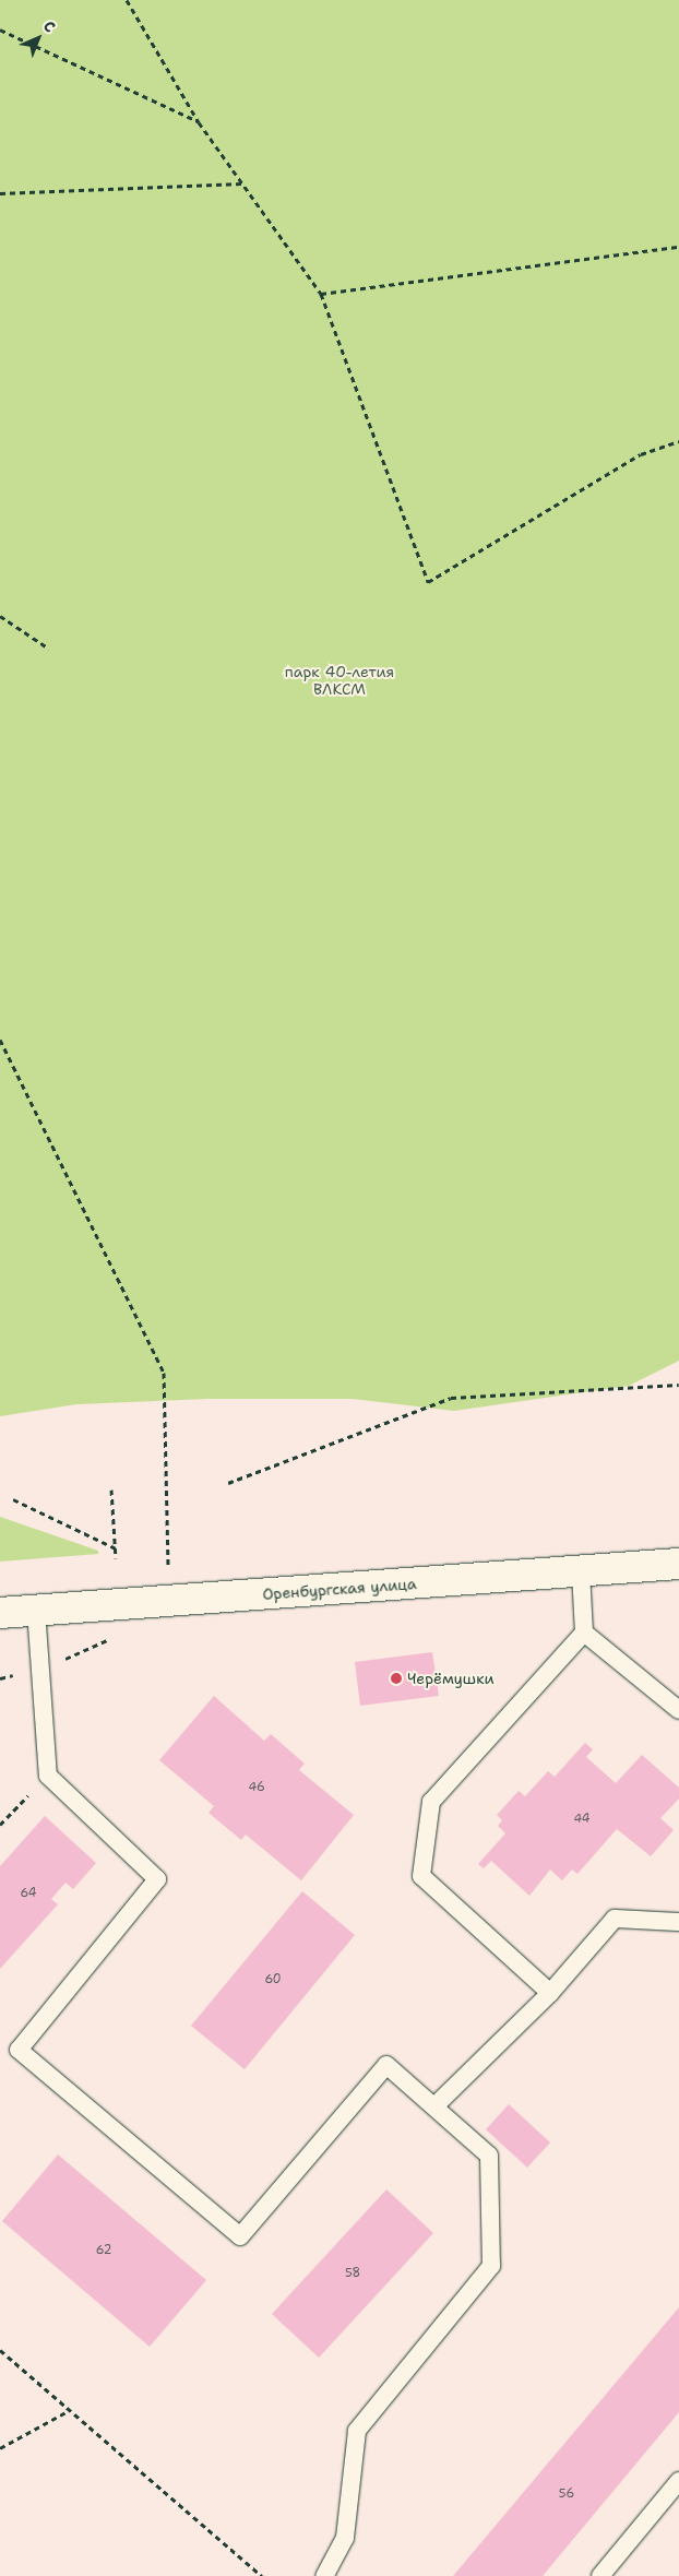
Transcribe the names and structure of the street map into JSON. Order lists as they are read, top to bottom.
{
  "streets": {
    "street": ["Оренбургская улица"]
  },
  "parks": ["парк 40-летия ВЛКСМ"],
  "places": ["Черёмушки"],
  "house_numbers": [
    "46",
    "44",
    "64",
    "60",
    "62",
    "58",
    "56"
  ],
  "north": "top right"
}
